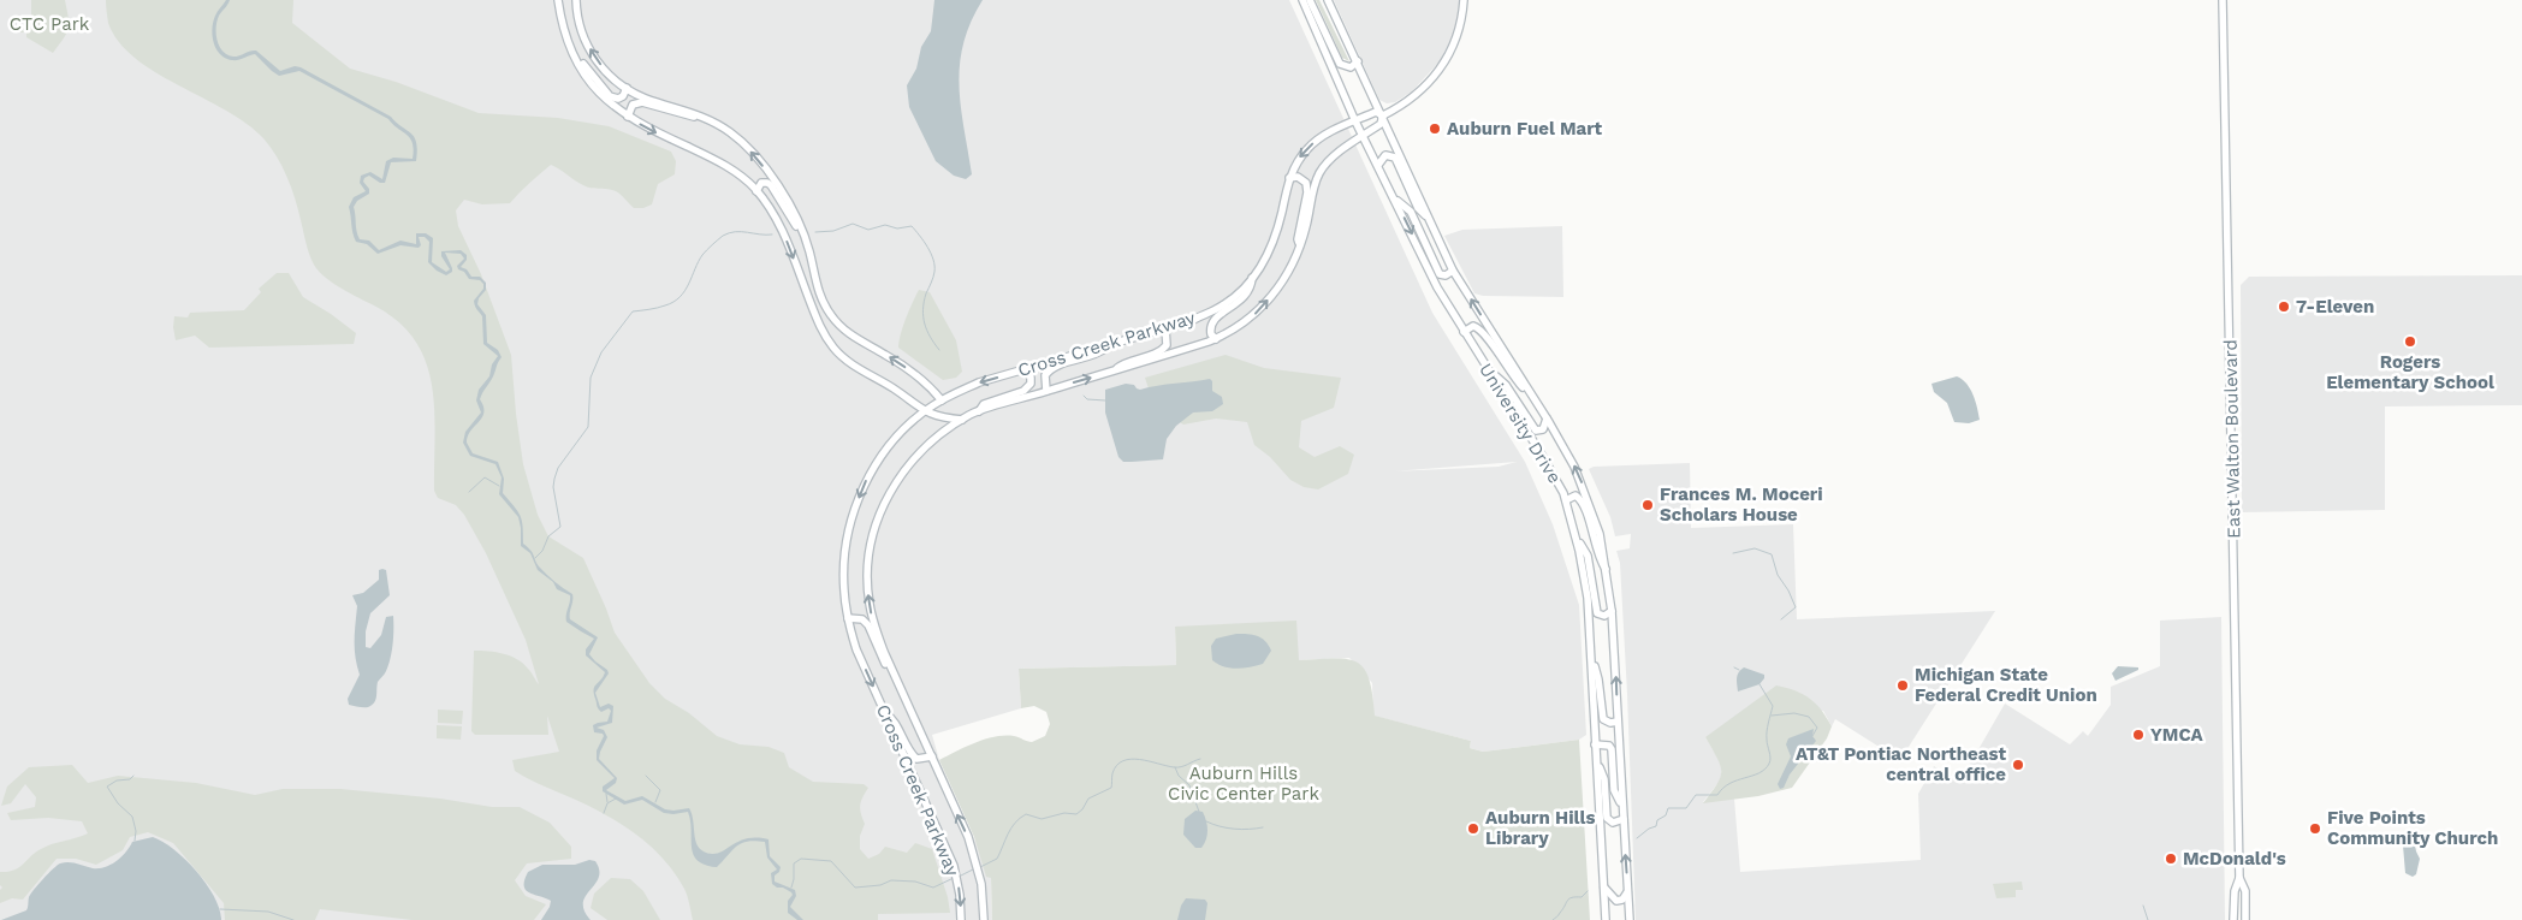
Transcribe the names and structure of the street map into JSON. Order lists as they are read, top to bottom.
{
  "streets": {
    "street": ["Cross Creek Parkway", "University Drive", "East Walton Boulevard"]
  },
  "crossings": [
    ["Cross Creek Parkway", "University Drive"]
  ],
  "parks": ["CTC Park", "Auburn Hills Civic Center Park"],
  "places": [
    "Auburn Fuel Mart",
    "7-Eleven",
    "Rogers Elementary School",
    "Frances M. Moceri Scholars House",
    "Michigan State Federal Credit Union",
    "YMCA",
    "AT&T Pontiac Northeast central office",
    "Auburn Hills Library",
    "Five Points Community Church",
    "McDonald's"
  ]
}
